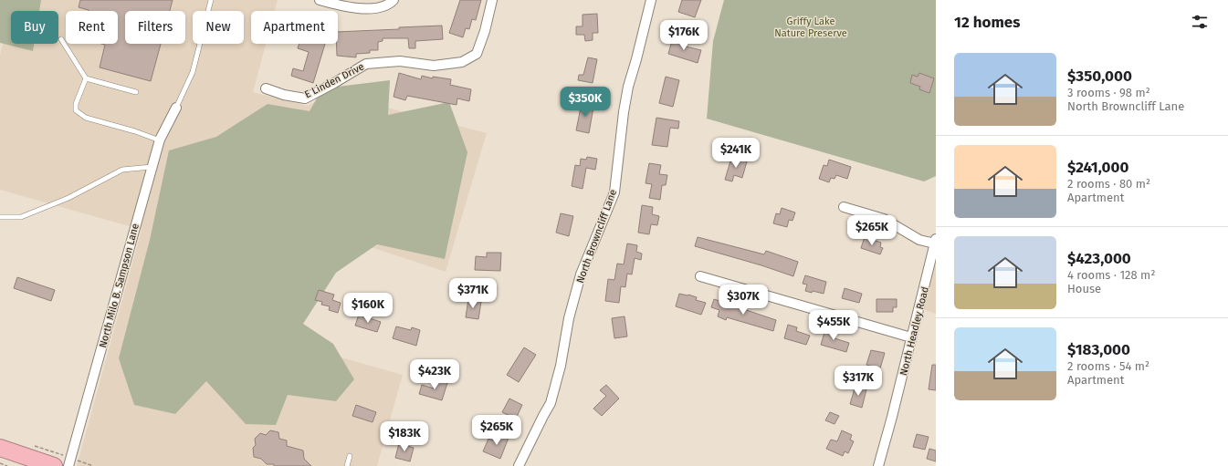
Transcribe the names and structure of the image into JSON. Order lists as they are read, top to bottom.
{
  "streets": {
    "street": [
      "E Linden Drive",
      "North Browncliff Lane",
      "North Milo B. Sampson Lane",
      "North Headley Road"
    ]
  },
  "parks": ["Griffy Lake Nature Preserve"],
  "page": {
    "heading": "12 homes",
    "chip": [
      "Buy",
      "Rent",
      "Filters",
      "New",
      "Apartment"
    ],
    "price": [
      "$176K",
      "$350K",
      "$241K",
      "$265K",
      "$371K",
      "$307K",
      "$160K",
      "$455K",
      "$423K",
      "$317K",
      "$265K",
      "$183K"
    ],
    "list": [
      {
        "name": "$350,000",
        "note": "3 rooms · 98 m² · North Browncliff Lane"
      },
      {
        "name": "$241,000",
        "note": "2 rooms · 80 m² · Apartment"
      },
      {
        "name": "$423,000",
        "note": "4 rooms · 128 m² · House"
      },
      {
        "name": "$183,000",
        "note": "2 rooms · 54 m² · Apartment"
      }
    ]
  }
}
